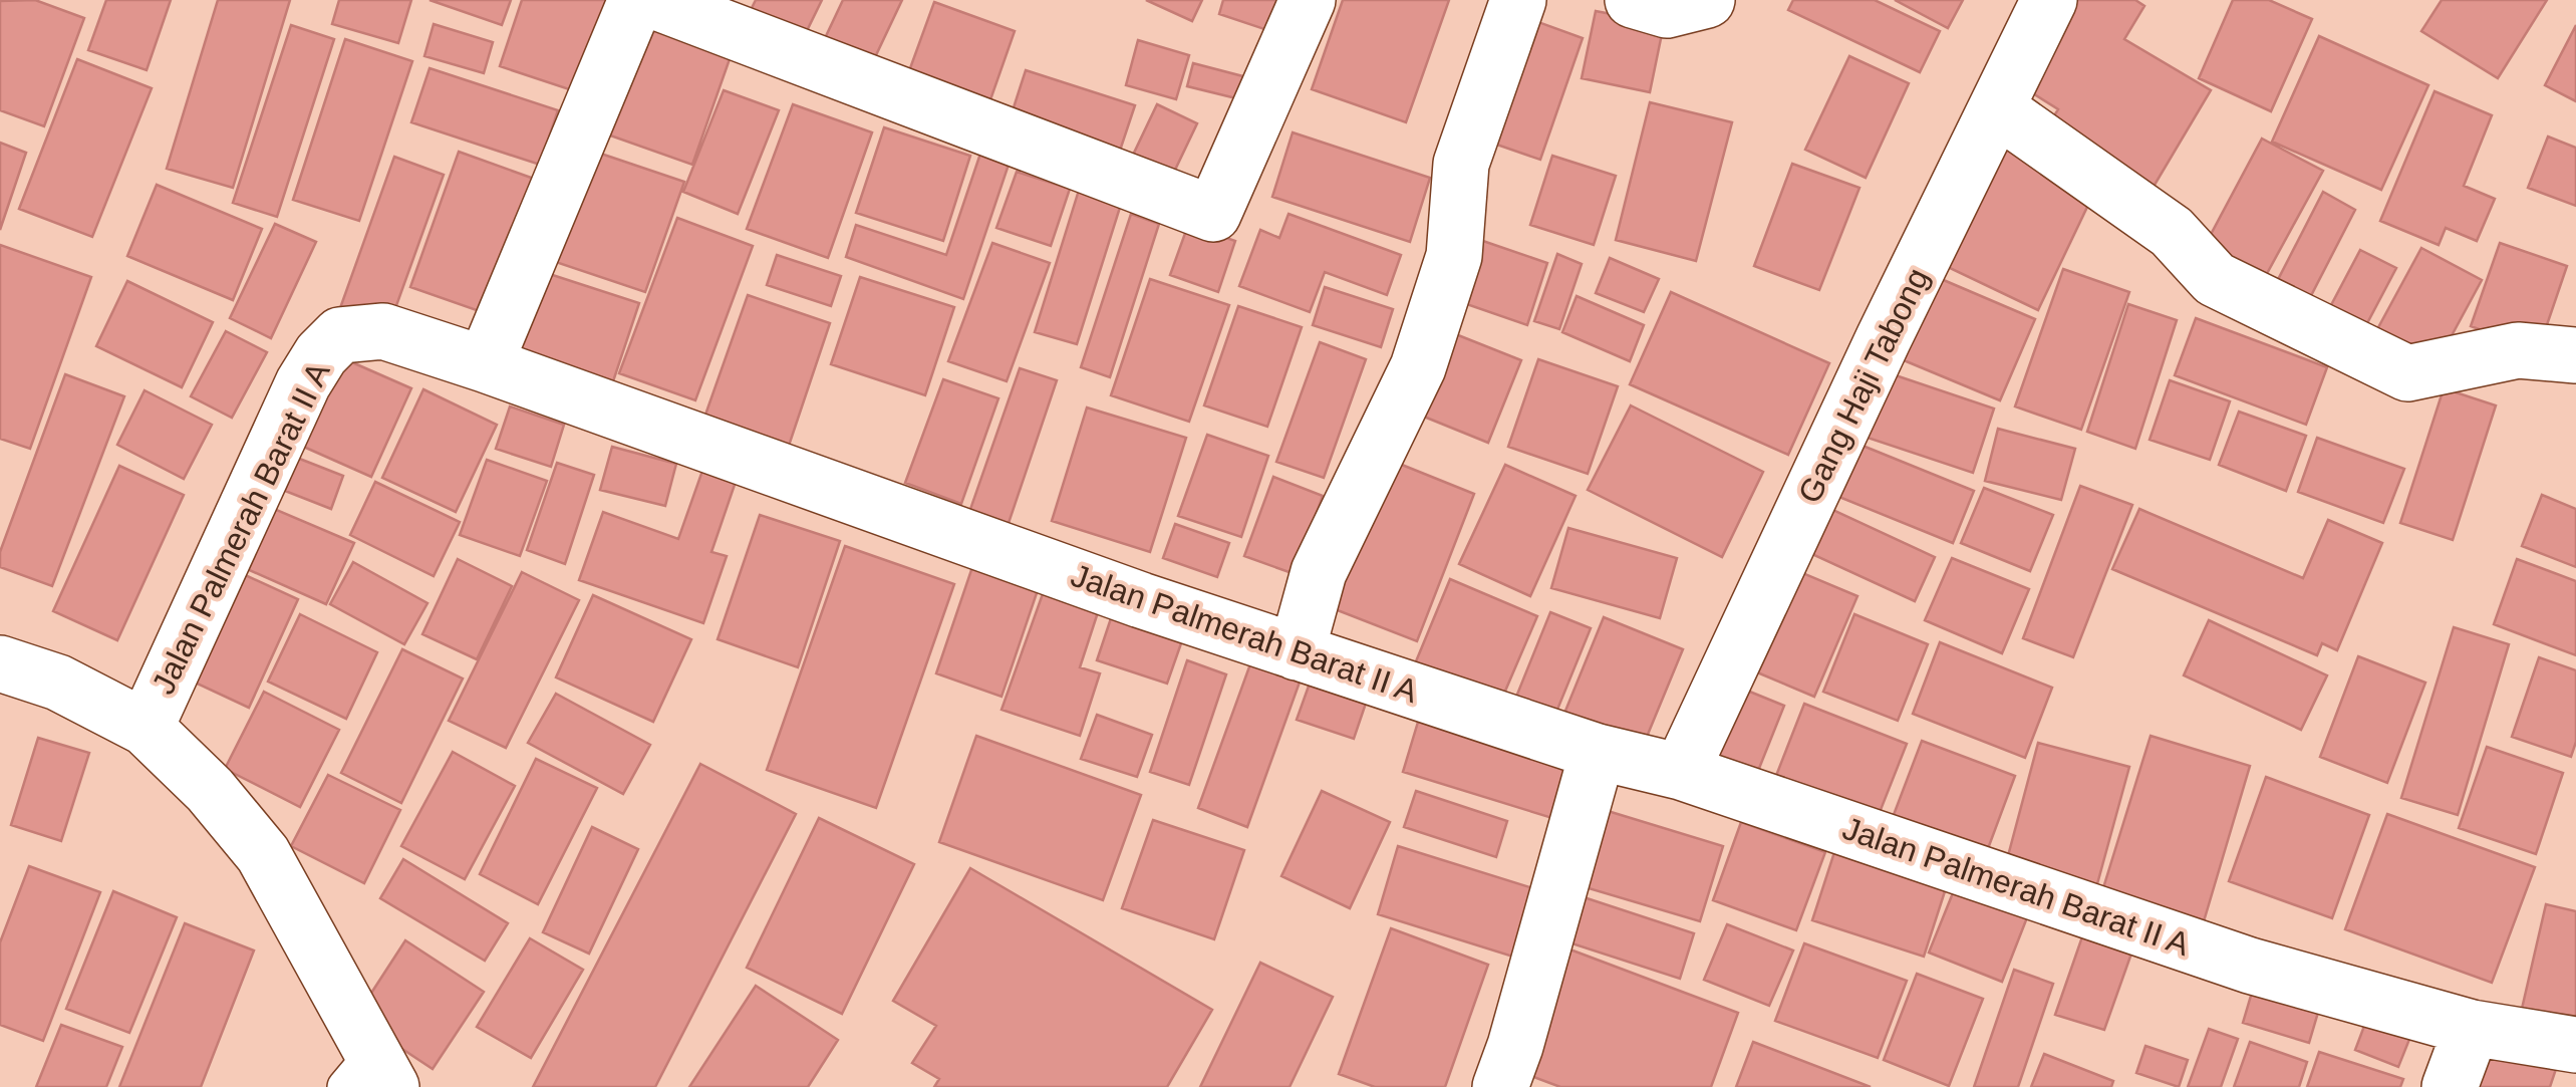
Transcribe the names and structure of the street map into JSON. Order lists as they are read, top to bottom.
{
  "streets": {
    "street": ["Gang Haji Tabong", "Jalan Palmerah Barat II A"]
  },
  "crossings": [
    ["Gang Haji Tabong", "Jalan Palmerah Barat II A"]
  ]
}
